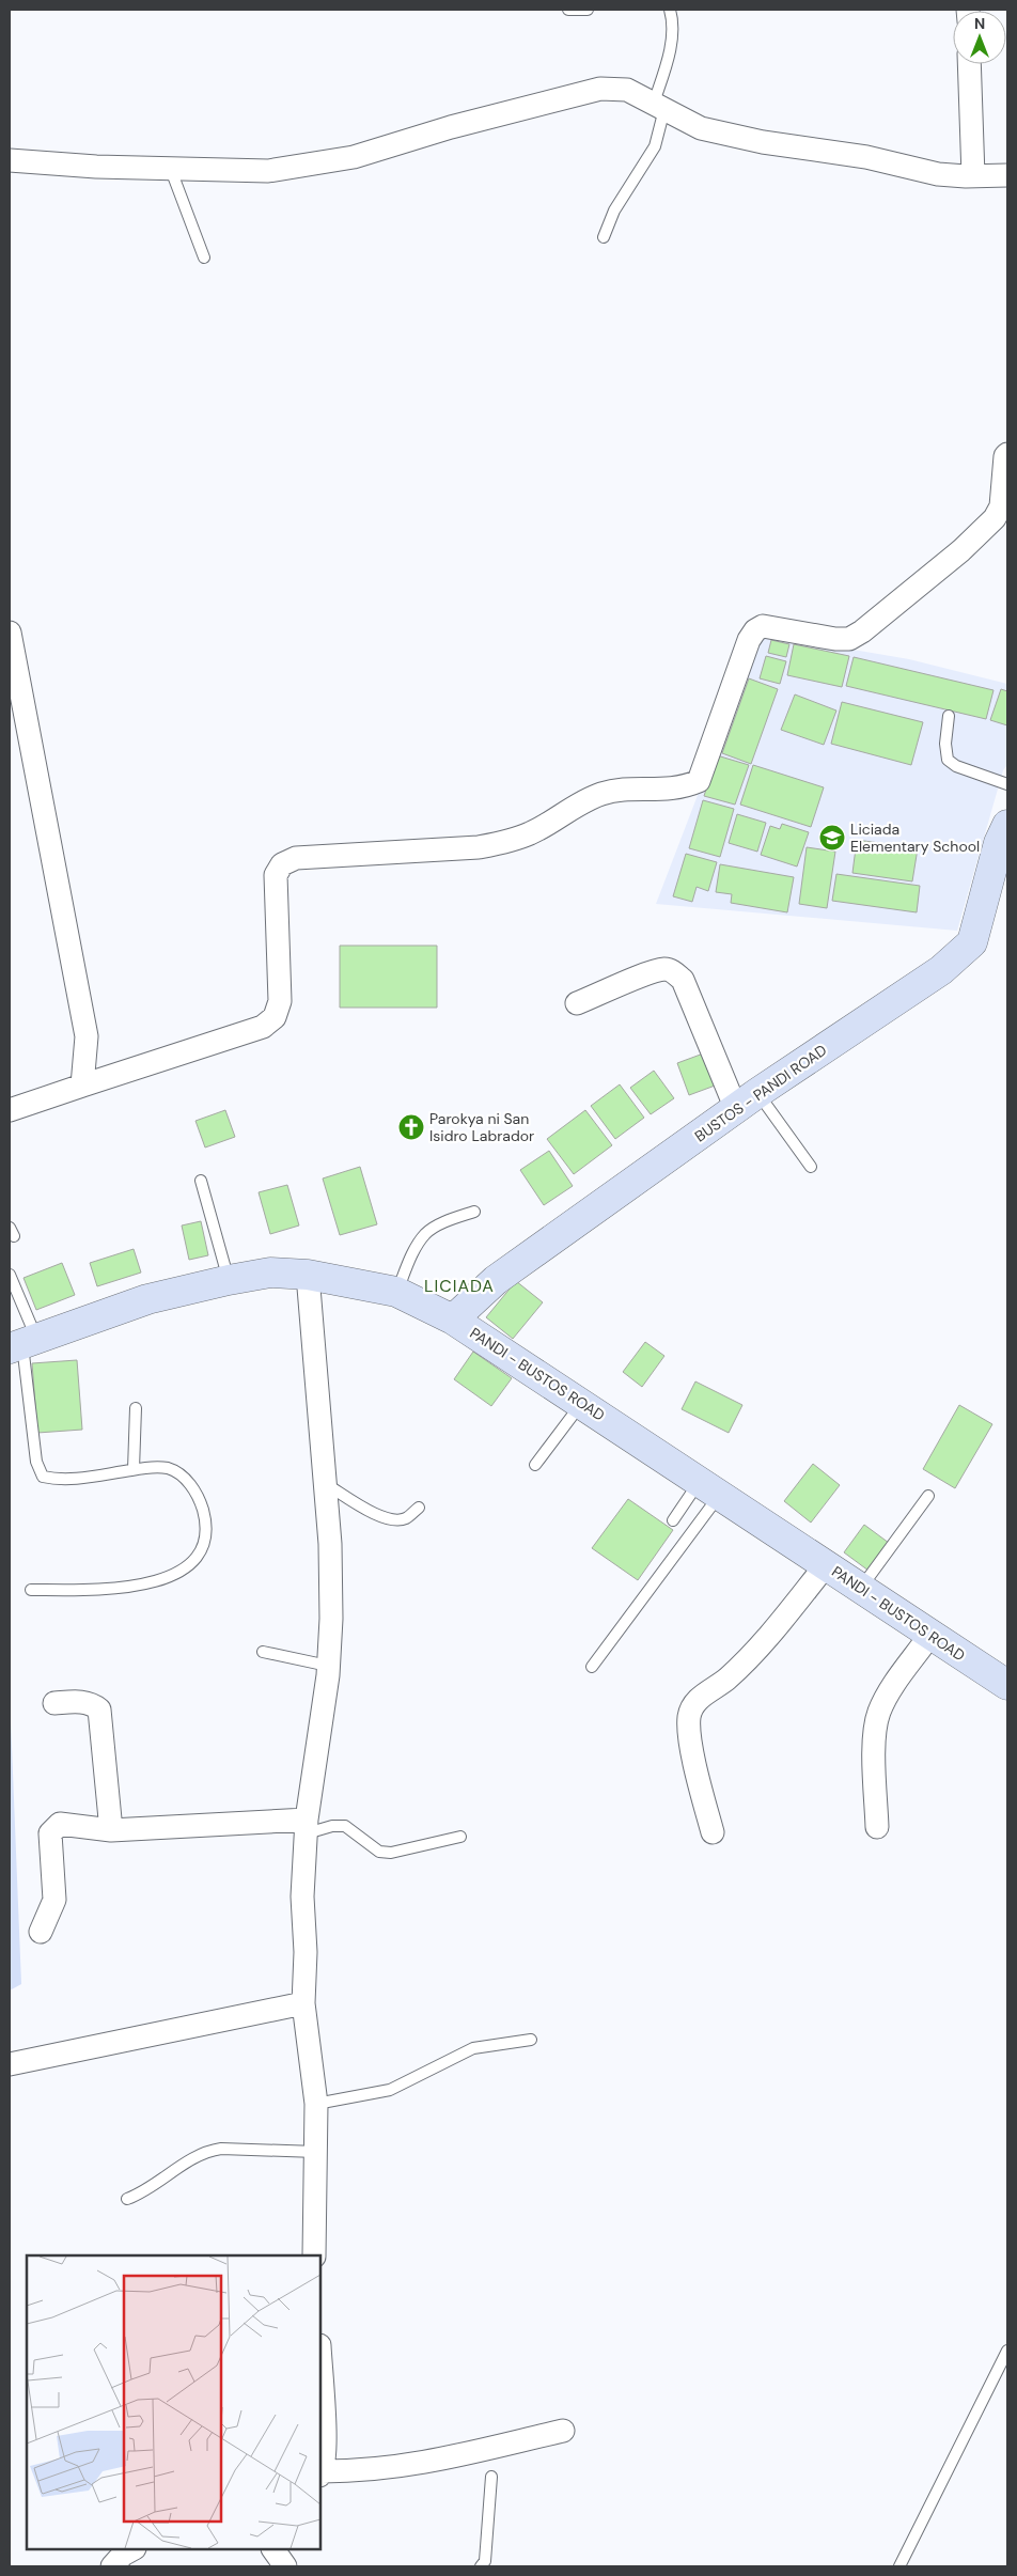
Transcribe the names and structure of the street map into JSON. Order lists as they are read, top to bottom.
{
  "streets": {
    "main road": ["BUSTOS - PANDI ROAD", "PANDI - BUSTOS ROAD"]
  },
  "crossings": [
    ["BUSTOS - PANDI ROAD", "PANDI - BUSTOS ROAD"]
  ],
  "districts": ["LICIADA"],
  "places": {
    "school or university": ["Liciada Elementary School"],
    "church": ["Parokya ni San Isidro Labrador"]
  },
  "north": "top"
}
